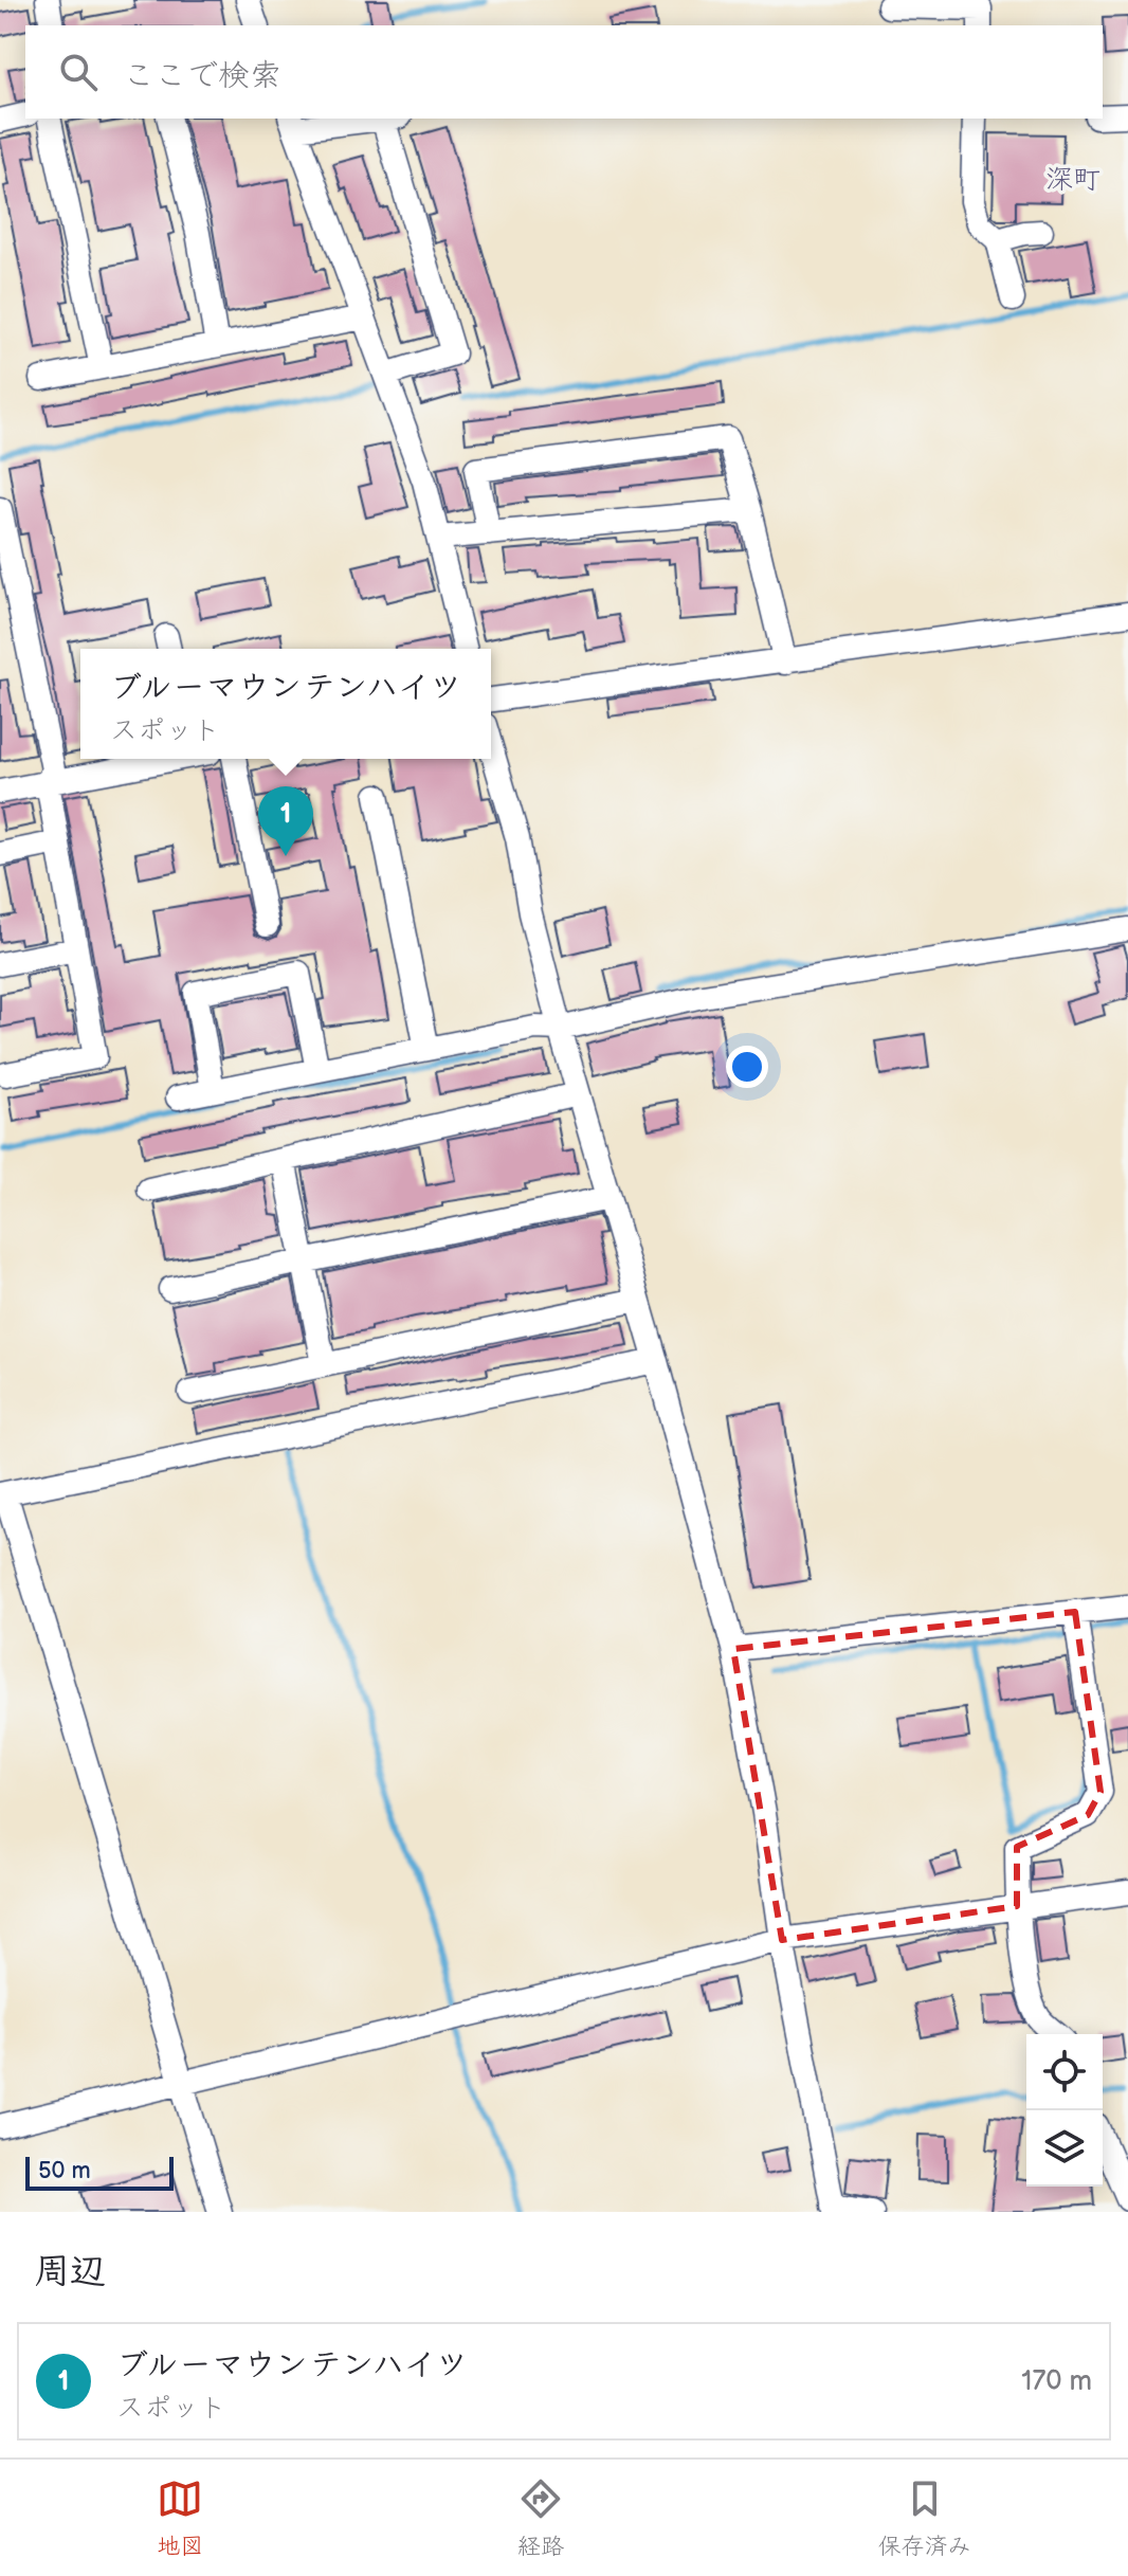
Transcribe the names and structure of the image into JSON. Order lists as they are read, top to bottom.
{
  "districts": ["深町"],
  "scale_bar": "50 m",
  "page": {
    "search": "ここで検索",
    "popup": ["ブルーマウンテンハイツ", "スポット"],
    "pins": "1",
    "scale": "50 m",
    "heading": "周辺",
    "list": [
      {
        "mark": "1",
        "name": "ブルーマウンテンハイツ",
        "note": "スポット",
        "value": "170 m"
      }
    ],
    "nav": ["地図", "経路", "保存済み"]
  }
}
